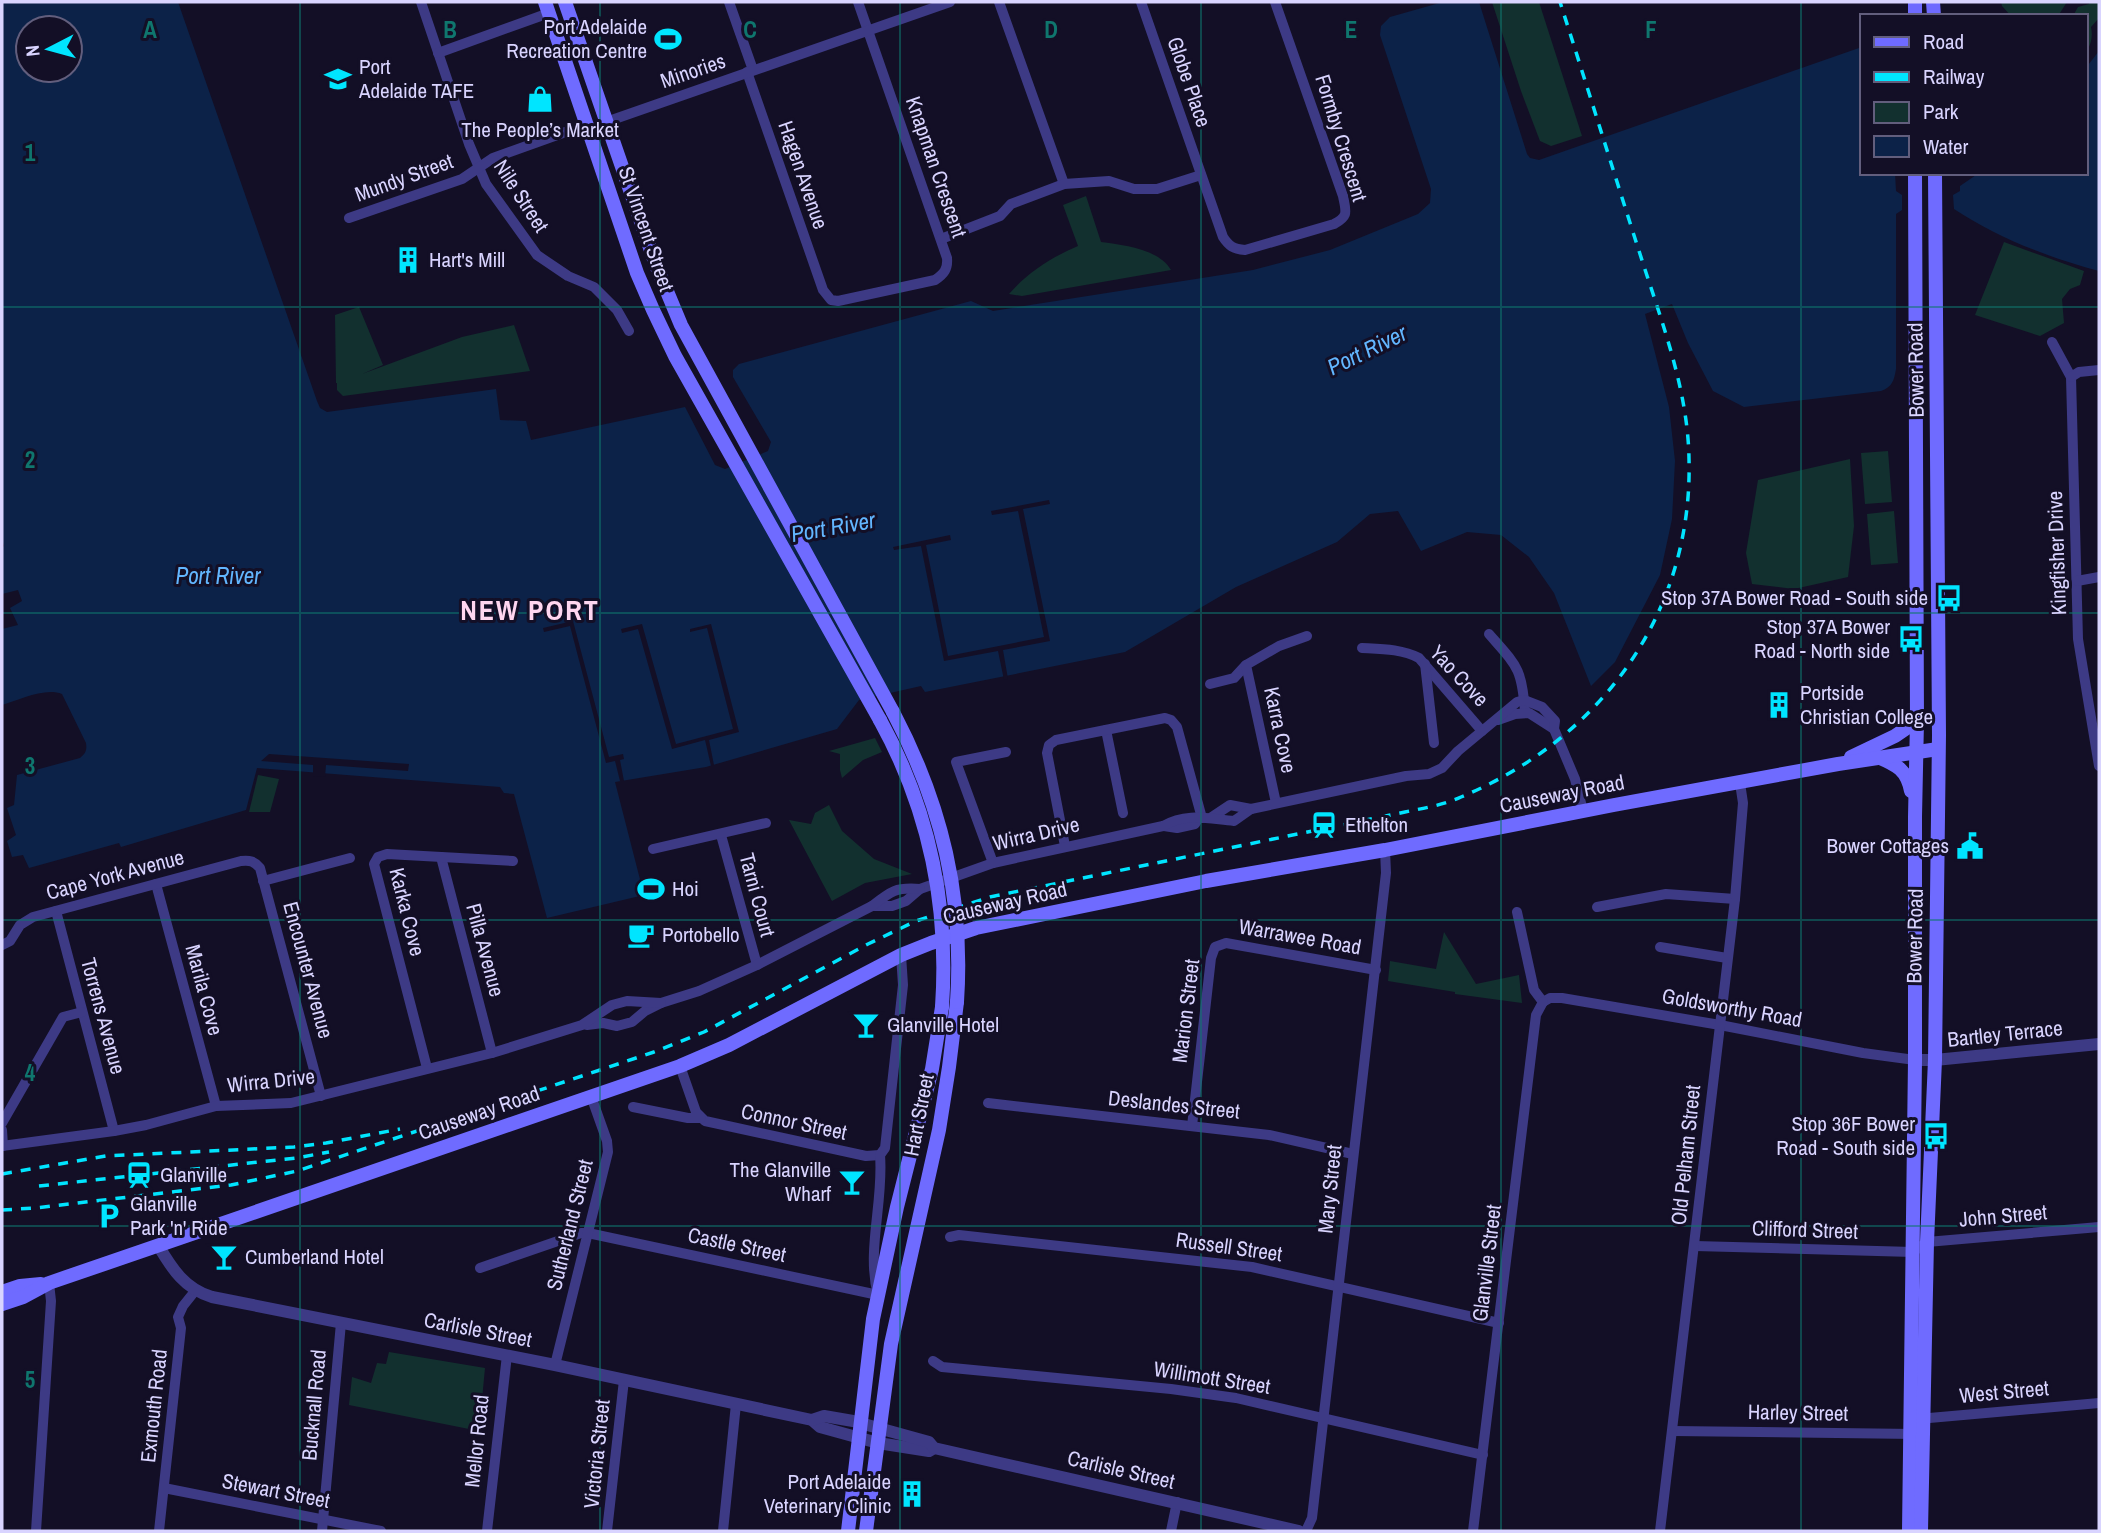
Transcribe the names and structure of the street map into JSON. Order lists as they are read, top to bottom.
{
  "streets": {
    "main road": [
      "St Vincent Street",
      "Bower Road",
      "Causeway Road",
      "Hart Street"
    ],
    "street": [
      "Minories",
      "Globe Place",
      "Formby Crescent",
      "Knapman Crescent",
      "Hagen Avenue",
      "Mundy Street",
      "Nile Street",
      "Kingfisher Drive",
      "Yao Cove",
      "Karra Cove",
      "Wirra Drive",
      "Cape York Avenue",
      "Tarni Court",
      "Karka Cove",
      "Warrawee Road",
      "Pilla Avenue",
      "Encounter Avenue",
      "Marila Cove",
      "Goldsworthy Road",
      "Marion Street",
      "Torrens Avenue",
      "Bartley Terrace",
      "Deslandes Street",
      "Connor Street",
      "Old Pelham Street",
      "Mary Street",
      "John Street",
      "Sutherland Street",
      "Clifford Street",
      "Castle Street",
      "Russell Street",
      "Glanville Street",
      "Carlisle Street",
      "Willimott Street",
      "West Street",
      "Bucknall Road",
      "Exmouth Road",
      "Harley Street",
      "Mellor Road",
      "Victoria Street",
      "Stewart Street"
    ]
  },
  "crossings": [
    ["Minories", "Knapman Crescent"],
    ["Minories", "Hagen Avenue"],
    ["Minories", "St Vincent Street"],
    ["Globe Place", "Formby Crescent"],
    ["Knapman Crescent", "Hagen Avenue"],
    ["Mundy Street", "Nile Street"],
    ["Mundy Street", "St Vincent Street"],
    ["St Vincent Street", "Hart Street"],
    ["Bower Road", "Causeway Road"],
    ["Bower Road", "Goldsworthy Road"],
    ["Bower Road", "Bartley Terrace"],
    ["Bower Road", "John Street"],
    ["Bower Road", "Clifford Street"],
    ["Bower Road", "West Street"],
    ["Bower Road", "Harley Street"],
    ["Yao Cove", "Wirra Drive"],
    ["Karra Cove", "Wirra Drive"],
    ["Causeway Road", "Hart Street"],
    ["Causeway Road", "Old Pelham Street"],
    ["Causeway Road", "Mary Street"],
    ["Causeway Road", "Sutherland Street"],
    ["Causeway Road", "Carlisle Street"],
    ["Wirra Drive", "Tarni Court"],
    ["Wirra Drive", "Karka Cove"],
    ["Wirra Drive", "Pilla Avenue"],
    ["Wirra Drive", "Encounter Avenue"],
    ["Wirra Drive", "Marila Cove"],
    ["Wirra Drive", "Torrens Avenue"],
    ["Cape York Avenue", "Encounter Avenue"],
    ["Cape York Avenue", "Marila Cove"],
    ["Cape York Avenue", "Torrens Avenue"],
    ["Karka Cove", "Pilla Avenue"],
    ["Warrawee Road", "Marion Street"],
    ["Warrawee Road", "Mary Street"],
    ["Goldsworthy Road", "Bartley Terrace"],
    ["Goldsworthy Road", "Old Pelham Street"],
    ["Goldsworthy Road", "Glanville Street"],
    ["Marion Street", "Deslandes Street"],
    ["Deslandes Street", "Mary Street"],
    ["Hart Street", "Connor Street"],
    ["Hart Street", "Castle Street"],
    ["Hart Street", "Carlisle Street"],
    ["Old Pelham Street", "Clifford Street"],
    ["Old Pelham Street", "Harley Street"],
    ["Mary Street", "Russell Street"],
    ["Mary Street", "Willimott Street"],
    ["Sutherland Street", "Castle Street"],
    ["Sutherland Street", "Carlisle Street"],
    ["Russell Street", "Glanville Street"],
    ["Glanville Street", "Willimott Street"],
    ["Carlisle Street", "Bucknall Road"],
    ["Carlisle Street", "Exmouth Road"],
    ["Carlisle Street", "Mellor Road"],
    ["Carlisle Street", "Victoria Street"],
    ["West Street", "Harley Street"],
    ["Bucknall Road", "Stewart Street"],
    ["Exmouth Road", "Stewart Street"]
  ],
  "districts": ["NEW PORT"],
  "water": ["Port River"],
  "places": {
    "sports": ["Port Adelaide Recreation Centre", "Hoi"],
    "school or university": ["Port Adelaide TAFE"],
    "shop": ["The People’s Market"],
    "building": ["Hart's Mill", "Portside Christian College", "Port Adelaide Veterinary Clinic"],
    "bus stop": ["Stop 37A Bower Road - South side", "Stop 37A Bower Road - North side", "Stop 36F Bower Road - South side"],
    "station": ["Ethelton", "Glanville"],
    "public building": ["Bower Cottages"],
    "cafe": ["Portobello"],
    "bar": ["Glanville Hotel", "The Glanville Wharf", "Cumberland Hotel"],
    "parking": ["Glanville Park 'n' Ride"]
  },
  "legend": [
    "Road",
    "Railway",
    "Park",
    "Water"
  ],
  "north": "left",
  "grid": {
    "columns": [
      "A",
      "B",
      "C",
      "D",
      "E",
      "F"
    ],
    "rows": [
      "1",
      "2",
      "3",
      "4",
      "5"
    ]
  }
}
